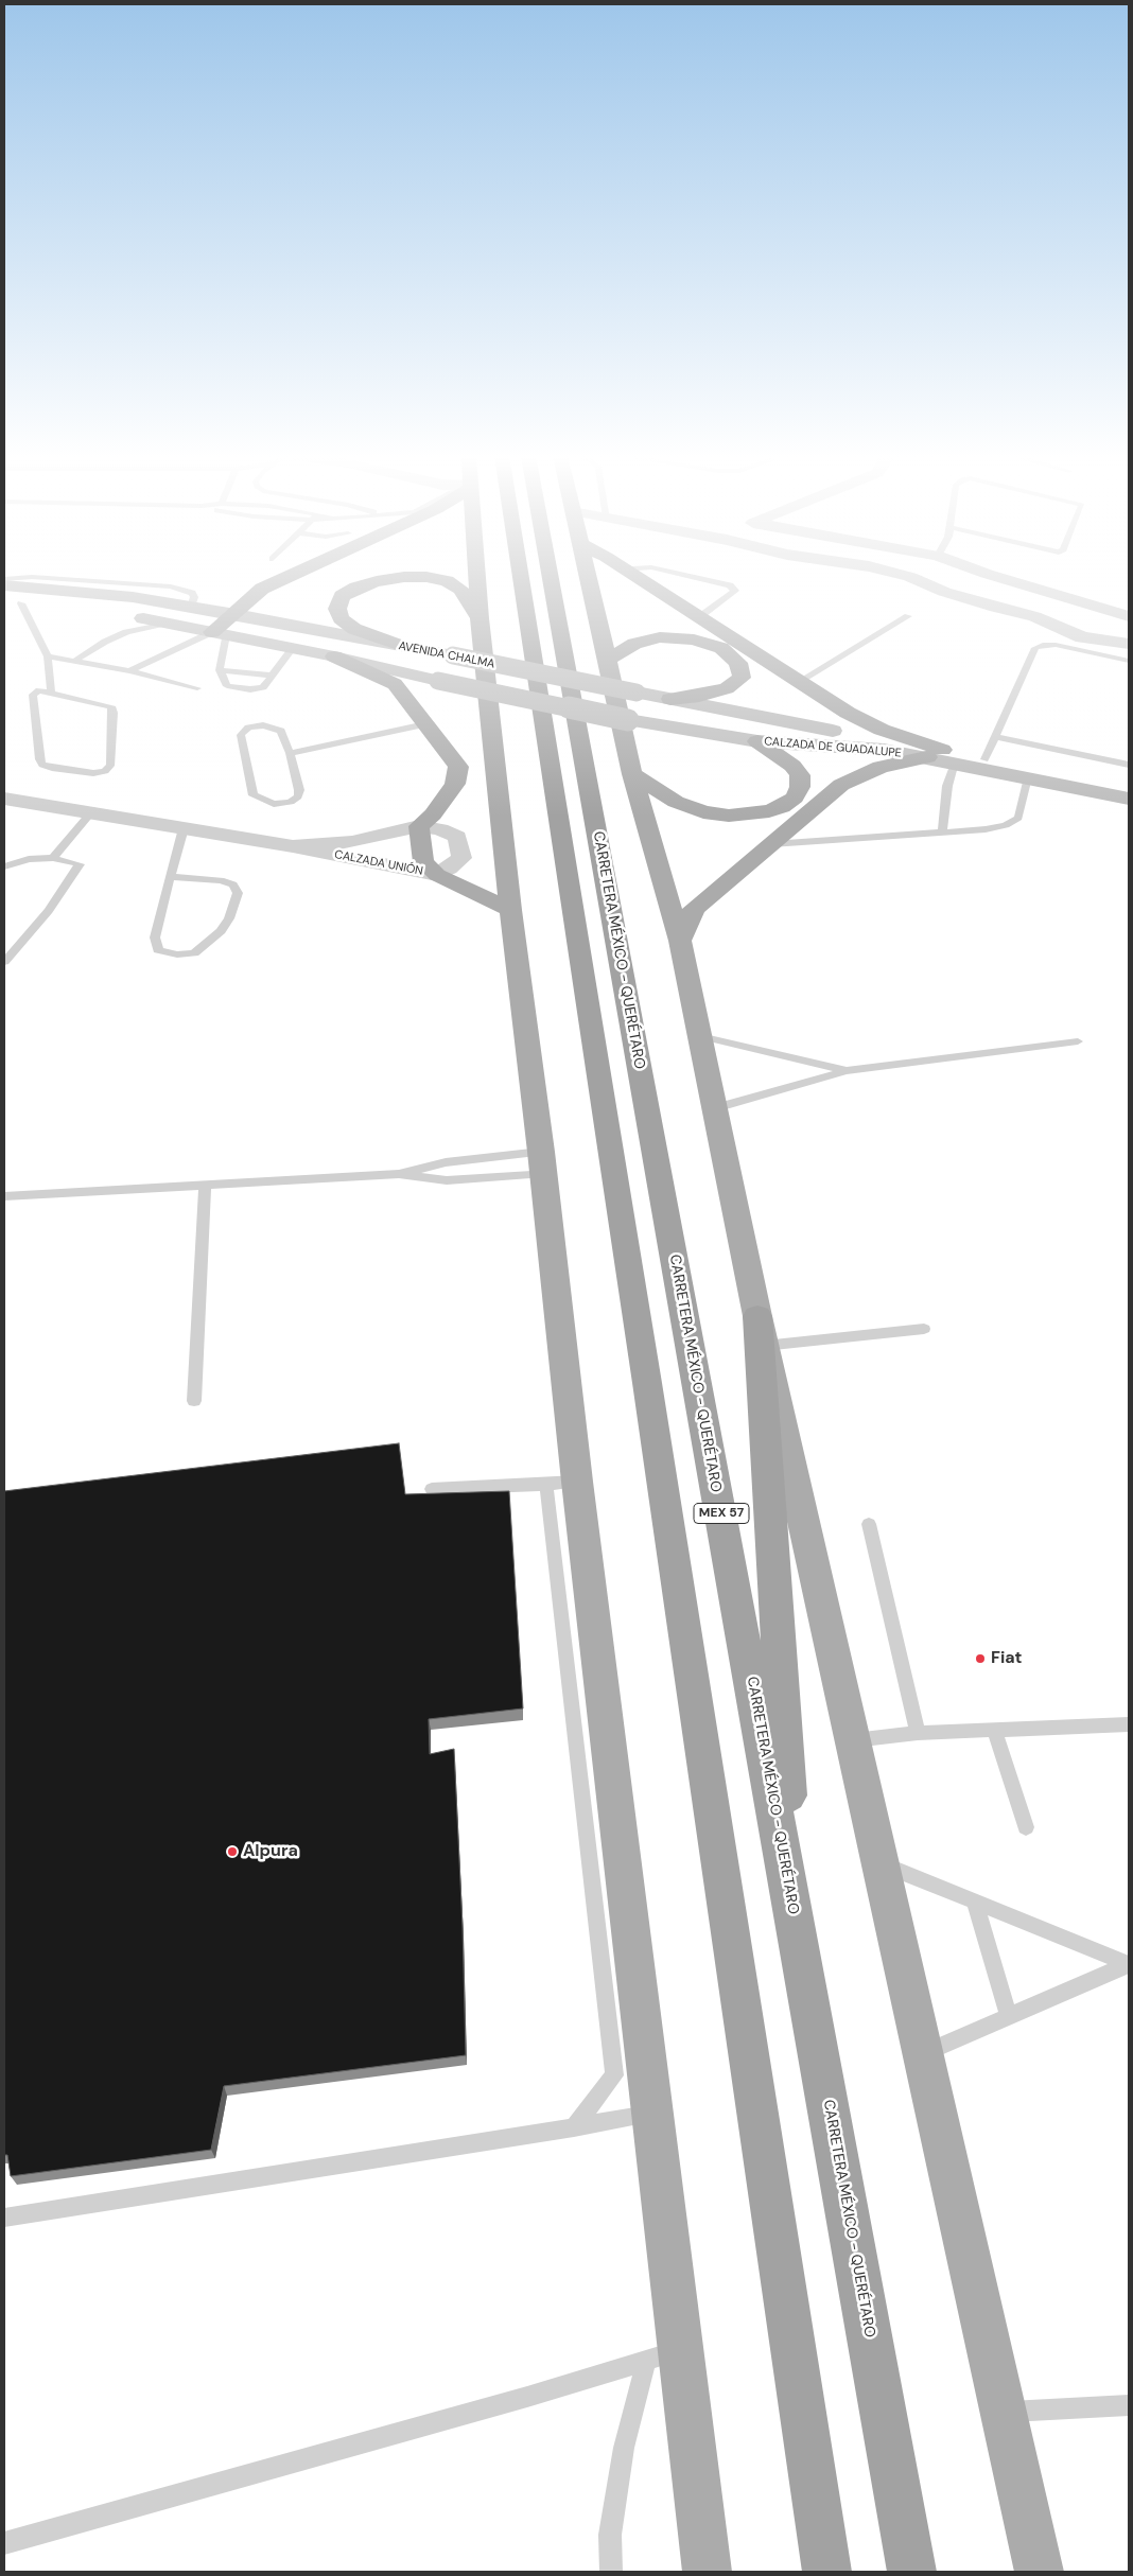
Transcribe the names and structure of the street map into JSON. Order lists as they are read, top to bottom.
{
  "streets": {
    "highway": ["CARRETERA MÉXICO - QUERÉTARO", "MEX 57"],
    "main road": ["AVENIDA CHALMA", "CALZADA DE GUADALUPE"],
    "street": ["CALZADA UNIÓN"]
  },
  "crossings": [
    ["AVENIDA CHALMA", "CALZADA DE GUADALUPE"]
  ],
  "places": ["Fiat", "Alpura"]
}
